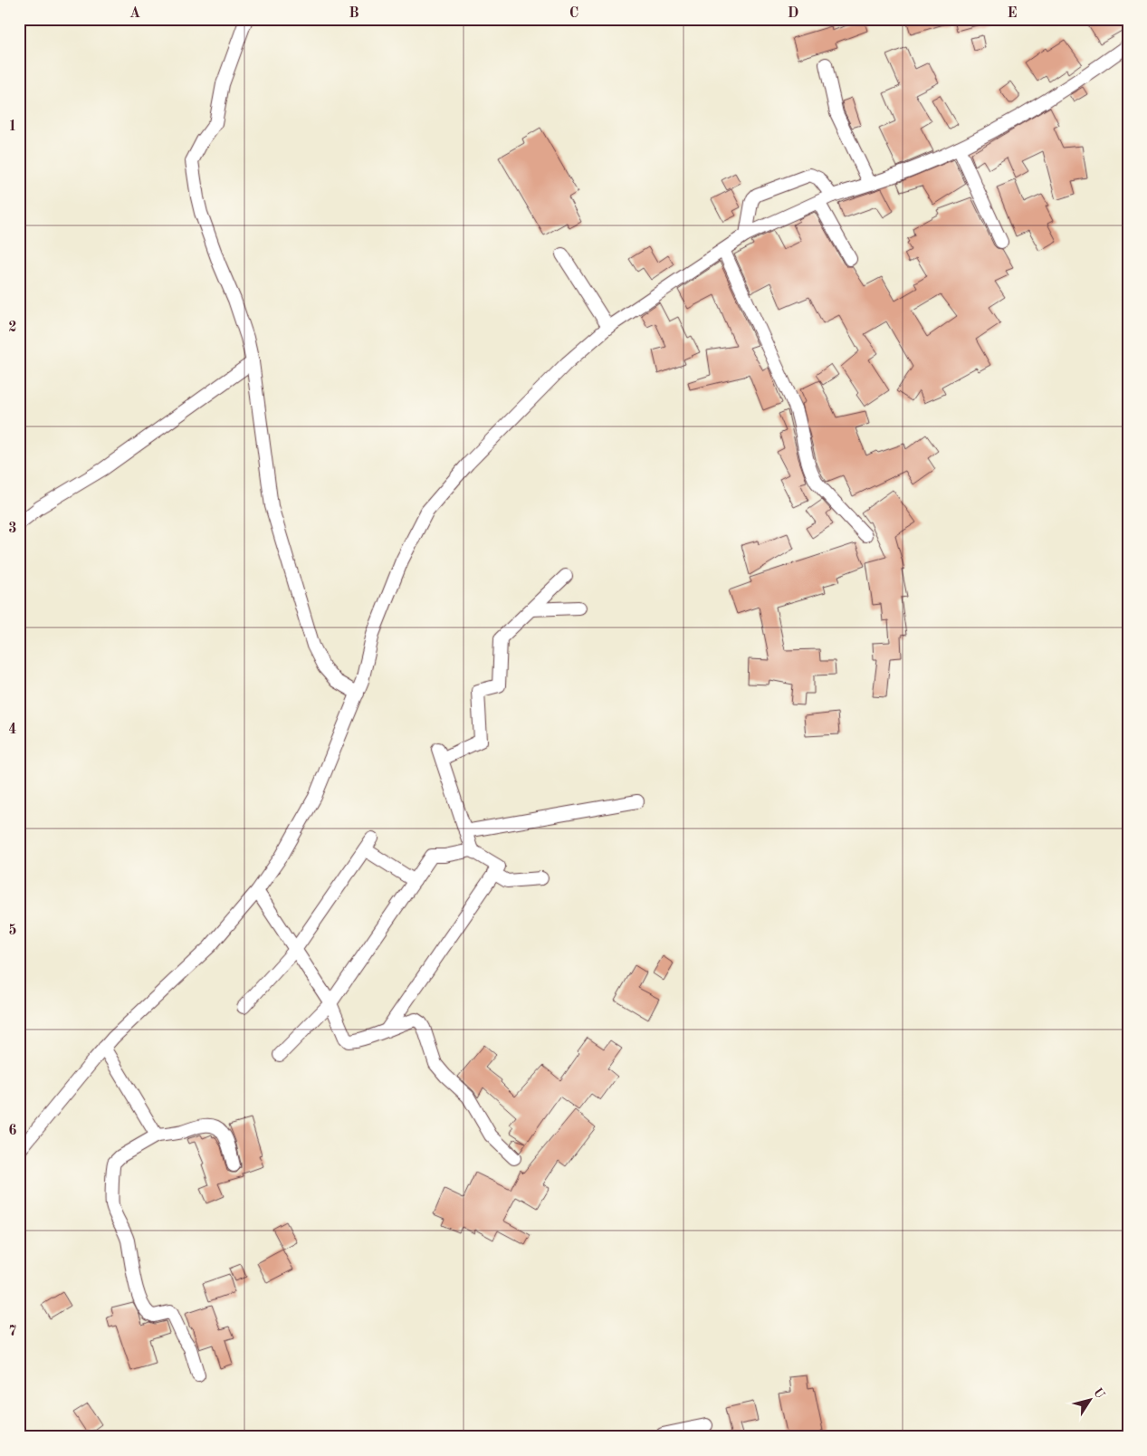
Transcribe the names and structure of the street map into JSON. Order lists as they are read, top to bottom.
{
  "north": "top right",
  "grid": {
    "columns": [
      "A",
      "B",
      "C",
      "D",
      "E"
    ],
    "rows": [
      "1",
      "2",
      "3",
      "4",
      "5",
      "6",
      "7"
    ]
  }
}
